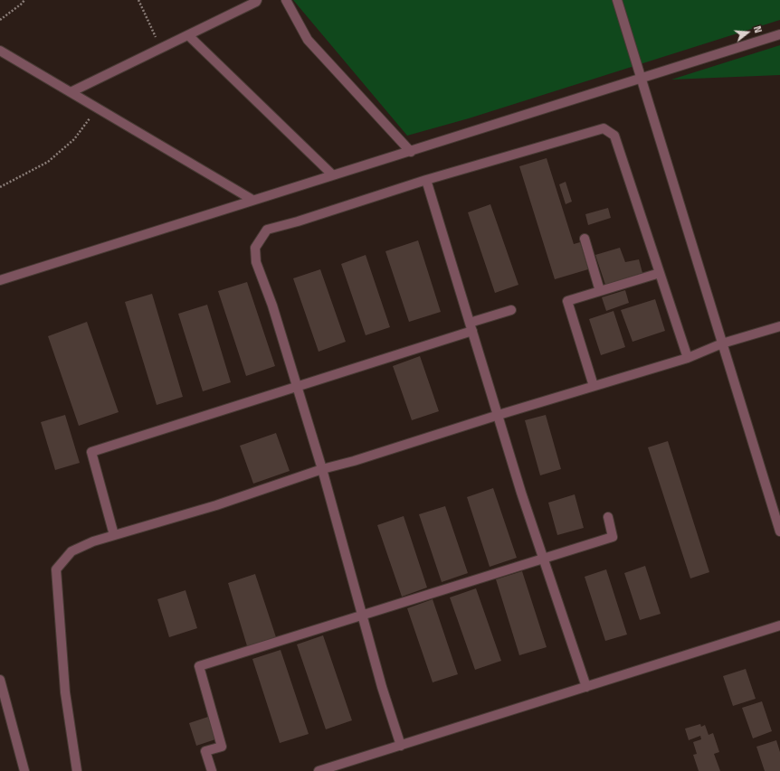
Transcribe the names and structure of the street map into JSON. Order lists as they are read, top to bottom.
{
  "north": "right"
}
